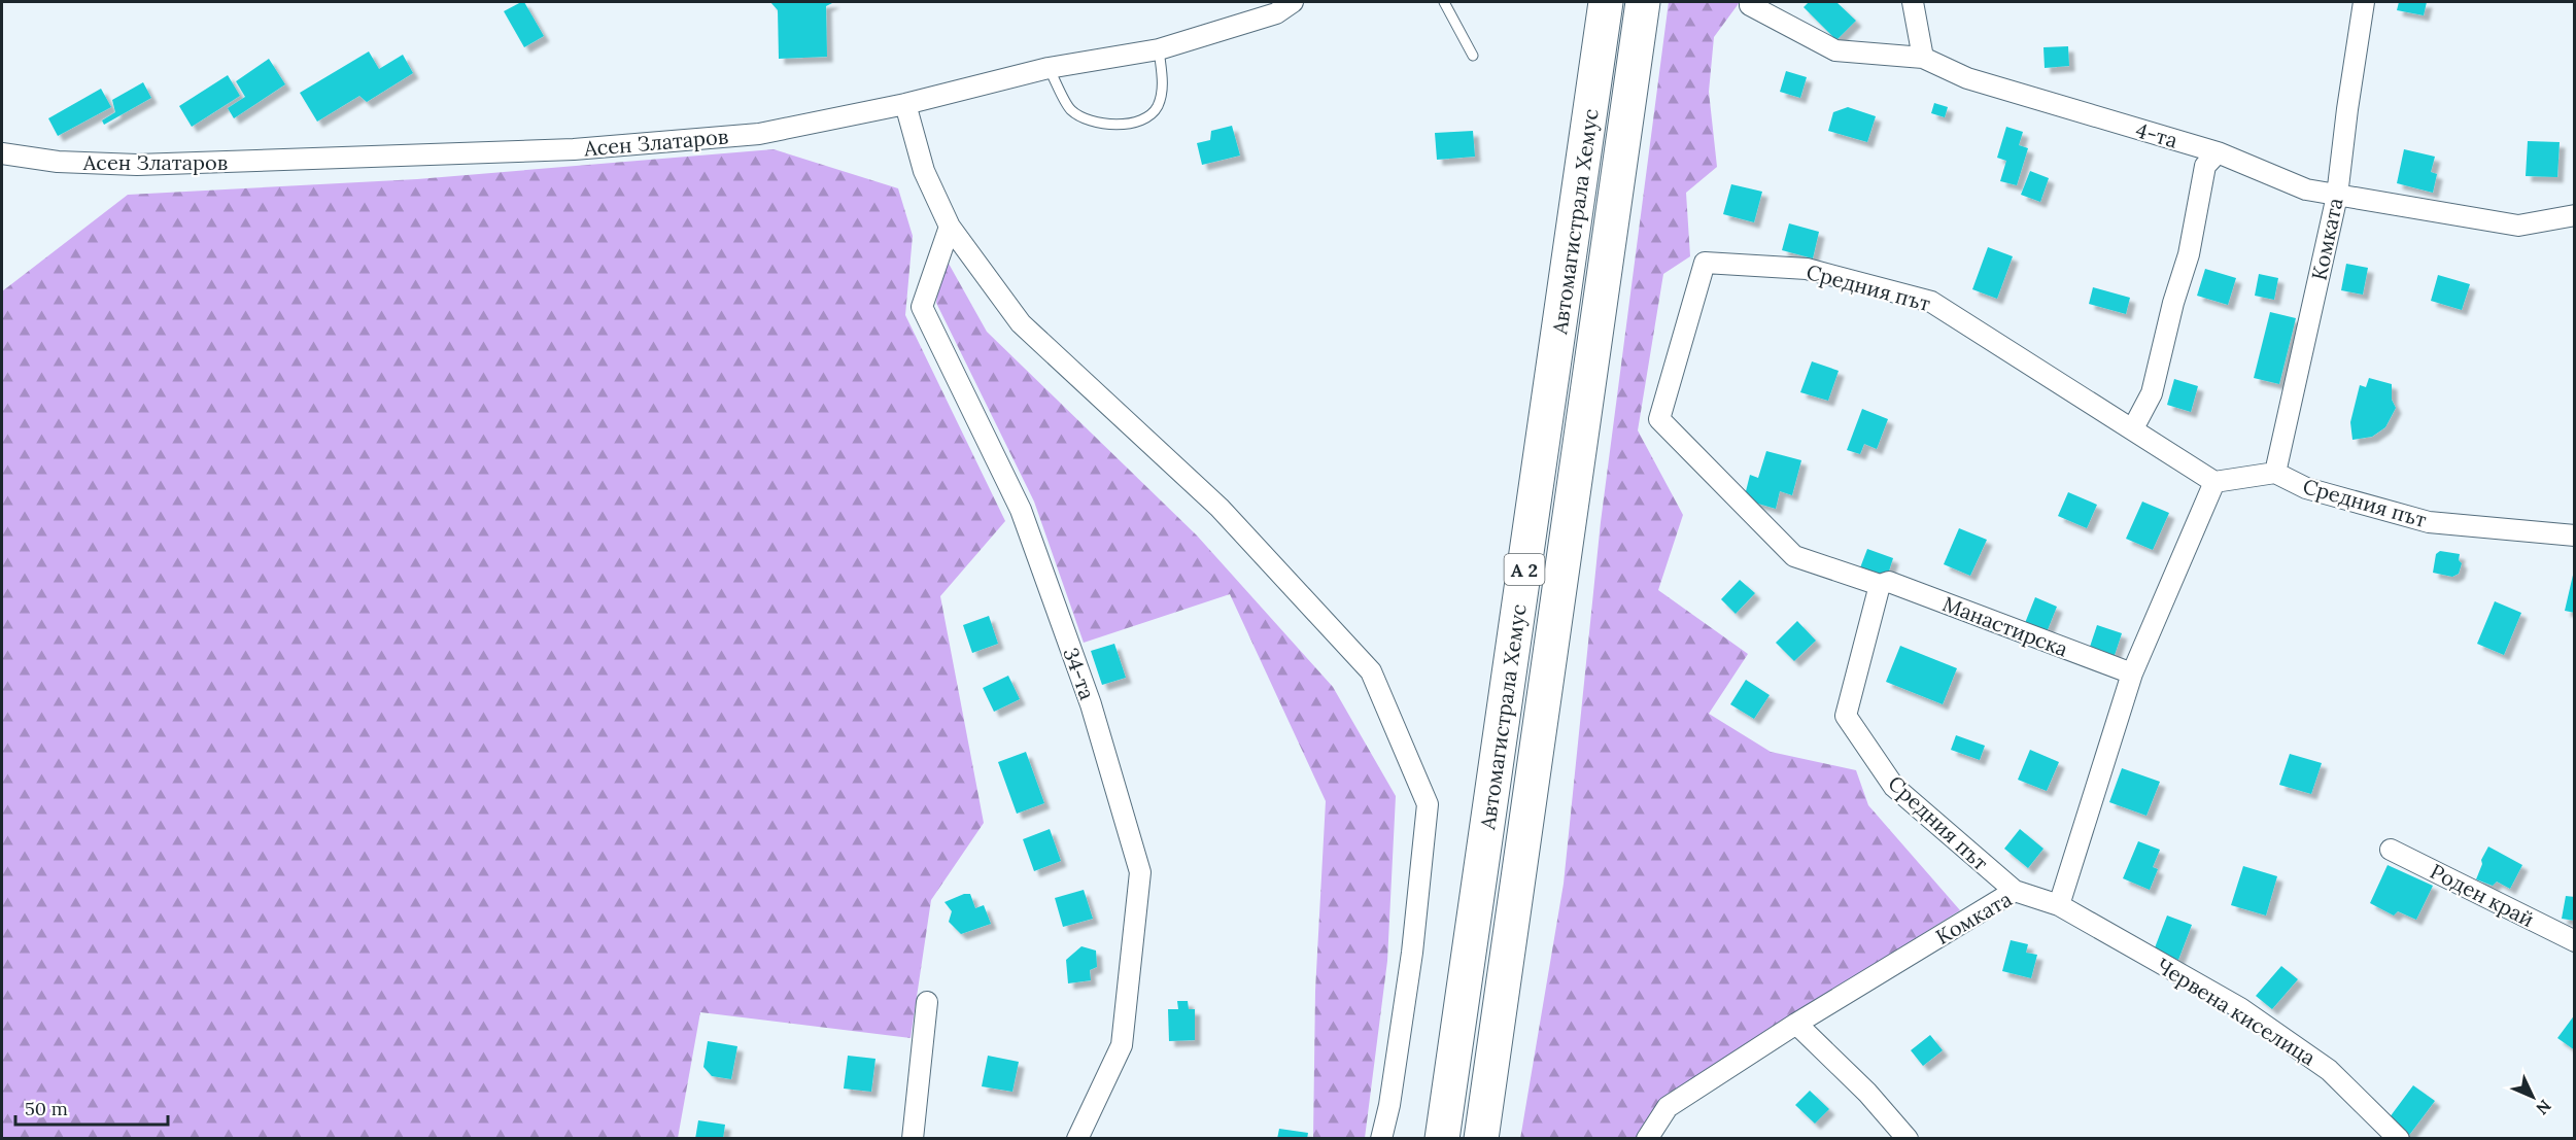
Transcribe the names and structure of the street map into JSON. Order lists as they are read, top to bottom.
{
  "streets": {
    "highway": ["Автомагистрала Хемус", "A 2"],
    "street": [
      "4-та",
      "Асен Златаров",
      "Комката",
      "Средния път",
      "Манастирска",
      "34-та",
      "Роден край",
      "Червена киселица"
    ]
  },
  "crossings": [
    ["4-та", "Комката"],
    ["Комката", "Средния път"],
    ["Комката", "Червена киселица"],
    ["Средния път", "Манастирска"]
  ],
  "scale_bar": "50 m",
  "north": "bottom right"
}
